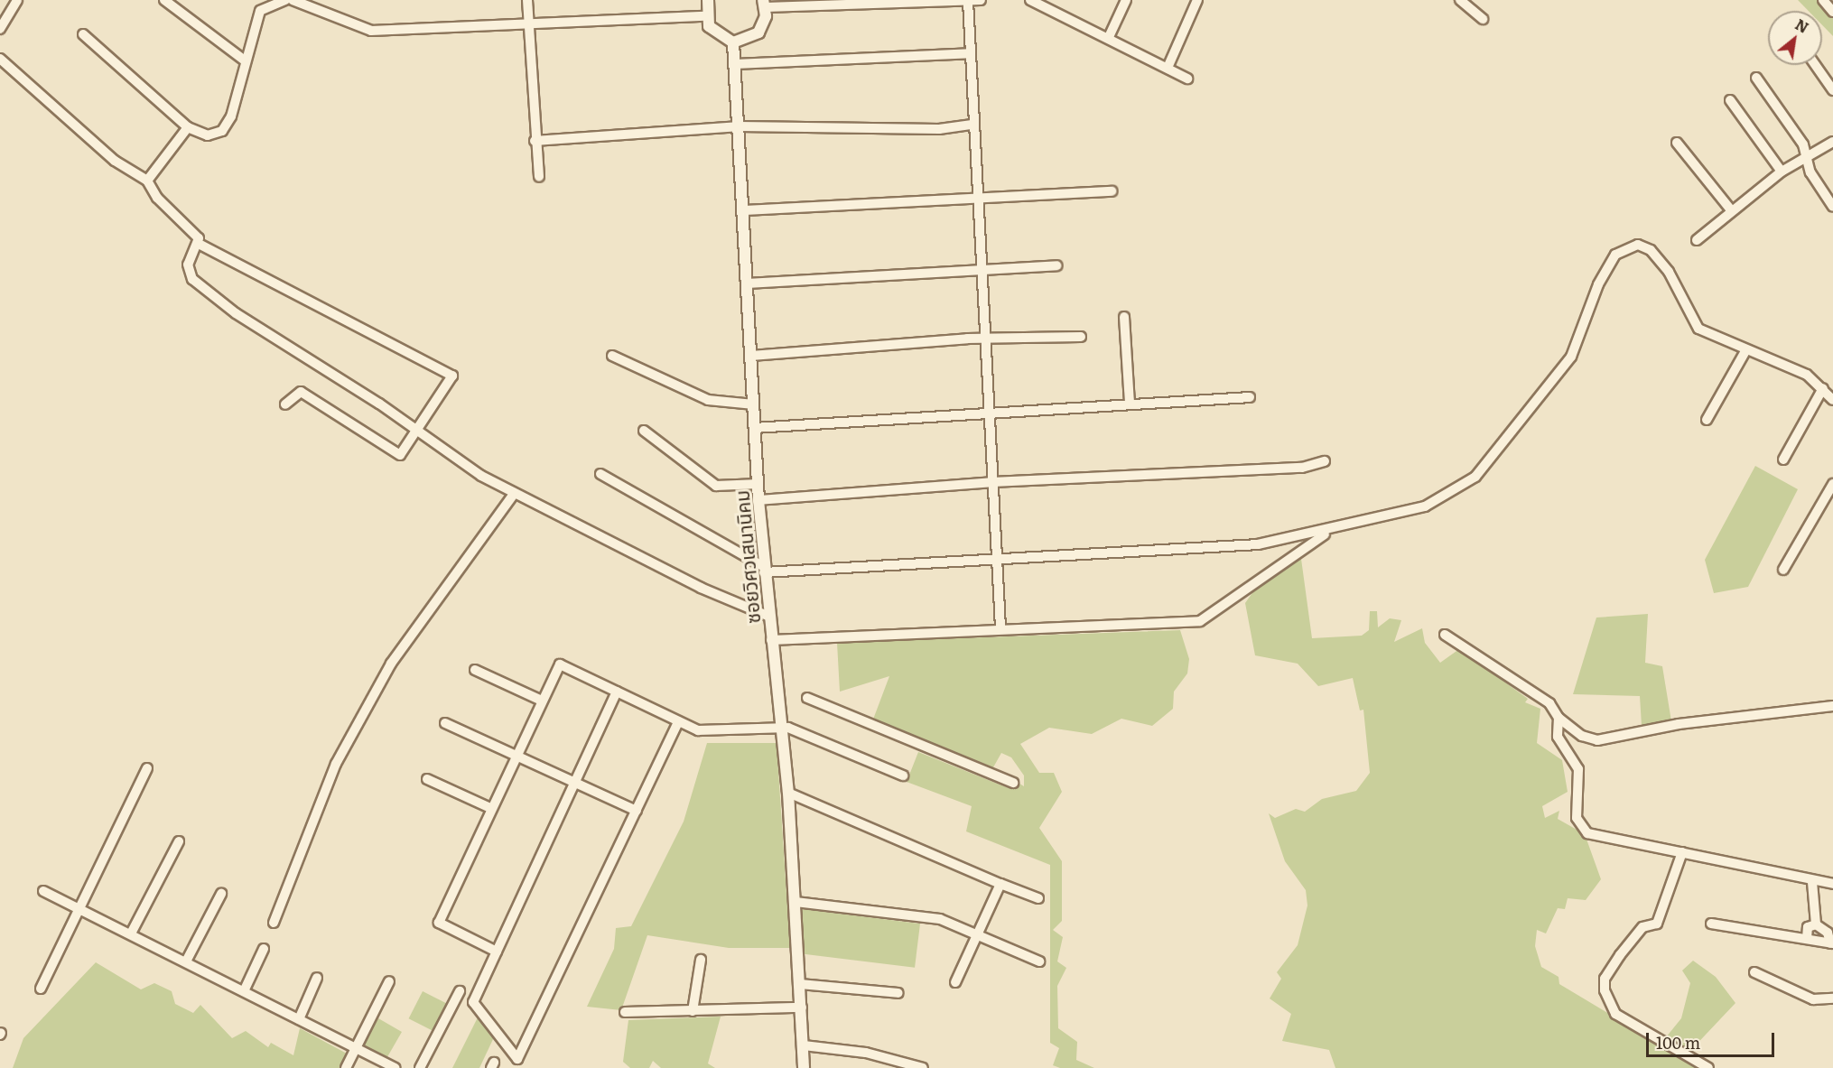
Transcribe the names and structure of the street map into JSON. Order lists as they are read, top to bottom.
{
  "streets": {
    "street": ["ซอยวิศวเสนานิคม"]
  },
  "scale_bar": "100 m",
  "north": "top right"
}
